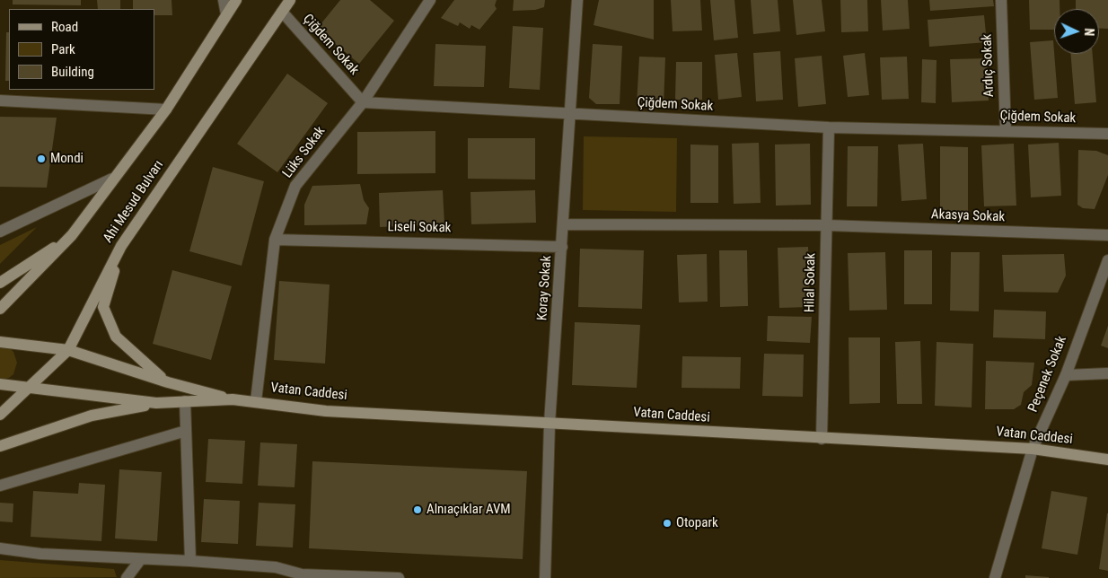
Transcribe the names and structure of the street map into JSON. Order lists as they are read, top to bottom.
{
  "streets": {
    "main road": ["Ahi Mesud Bulvarı", "Vatan Caddesi"],
    "street": [
      "Çiğdem Sokak",
      "Ardıç Sokak",
      "Lüks Sokak",
      "Akasya Sokak",
      "Liseli Sokak",
      "Hilal Sokak",
      "Koray Sokak",
      "Peçenek Sokak"
    ]
  },
  "crossings": [
    ["Çiğdem Sokak", "Ardıç Sokak"],
    ["Çiğdem Sokak", "Lüks Sokak"],
    ["Çiğdem Sokak", "Ahi Mesud Bulvarı"],
    ["Çiğdem Sokak", "Hilal Sokak"],
    ["Çiğdem Sokak", "Koray Sokak"],
    ["Lüks Sokak", "Liseli Sokak"],
    ["Lüks Sokak", "Vatan Caddesi"],
    ["Ahi Mesud Bulvarı", "Vatan Caddesi"],
    ["Akasya Sokak", "Hilal Sokak"],
    ["Liseli Sokak", "Koray Sokak"],
    ["Hilal Sokak", "Vatan Caddesi"],
    ["Koray Sokak", "Vatan Caddesi"],
    ["Peçenek Sokak", "Vatan Caddesi"]
  ],
  "places": ["Mondi", "Alnıaçıklar AVM", "Otopark"],
  "legend": ["Road", "Park", "Building"],
  "north": "right"
}
